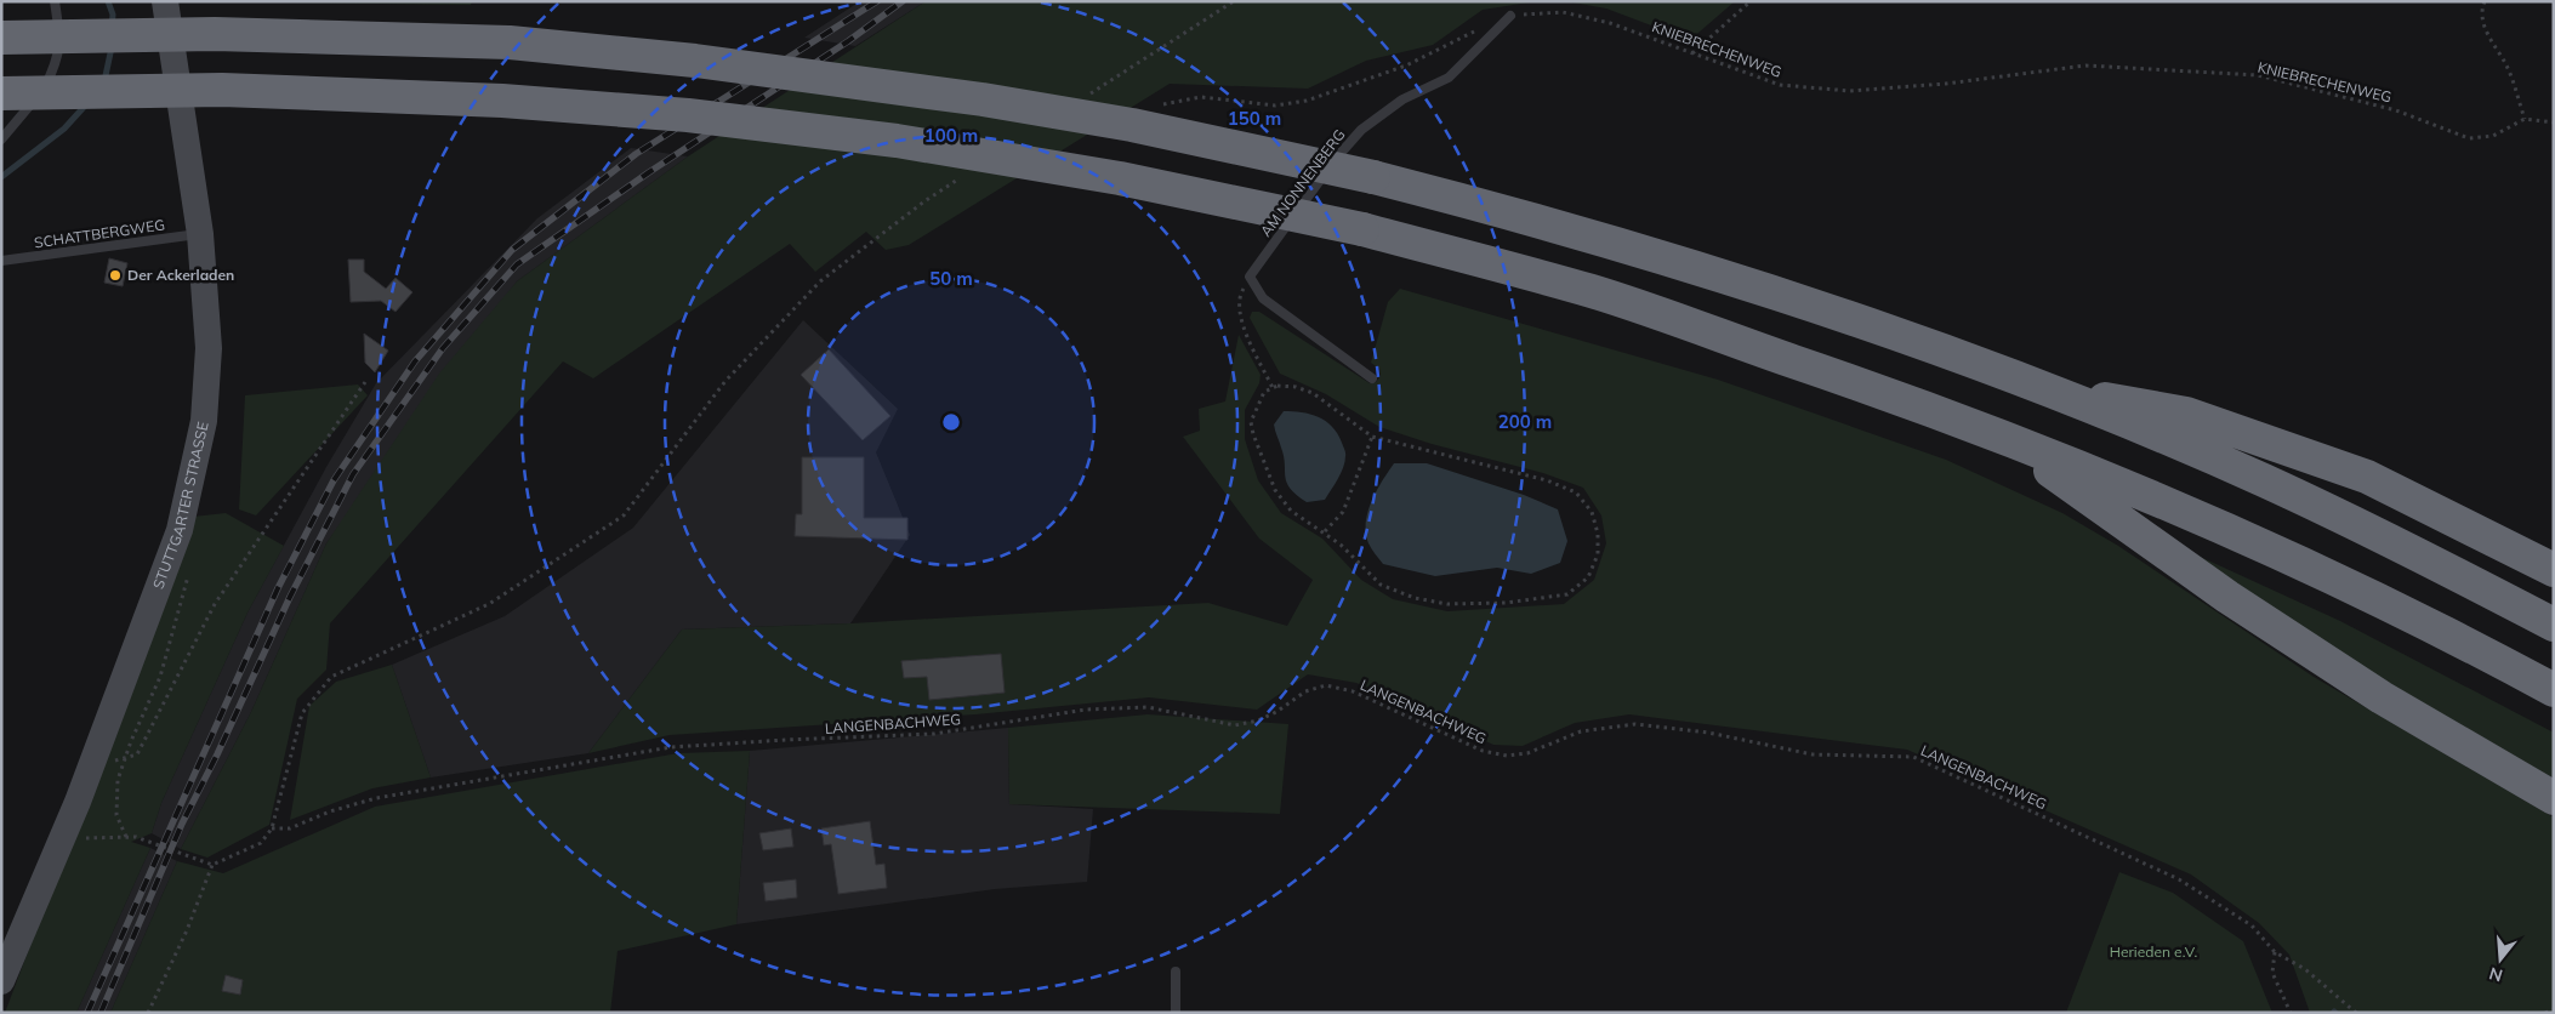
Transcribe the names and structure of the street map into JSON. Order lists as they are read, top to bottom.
{
  "streets": {
    "main road": ["STUTTGARTER STRASSE"],
    "lane": ["AM NONNENBERG", "SCHATTBERGWEG"],
    "path": ["KNIEBRECHENWEG", "LANGENBACHWEG"]
  },
  "crossings": [
    ["KNIEBRECHENWEG", "AM NONNENBERG"],
    ["SCHATTBERGWEG", "STUTTGARTER STRASSE"]
  ],
  "parks": ["Herieden e.V."],
  "places": ["Der Ackerladen"],
  "north": "bottom",
  "rings": [
    "150 m",
    "100 m",
    "50 m",
    "200 m"
  ]
}
